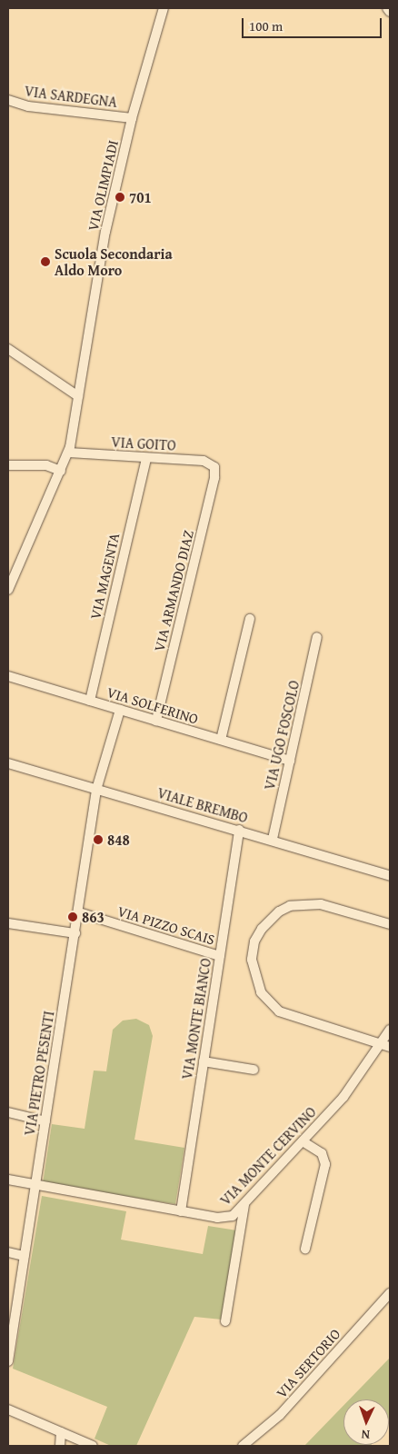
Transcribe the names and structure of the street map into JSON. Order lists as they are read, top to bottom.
{
  "streets": {
    "street": [
      "VIA SARDEGNA",
      "VIA OLIMPIADI",
      "VIA GOITO",
      "VIA MAGENTA",
      "VIA ARMANDO DIAZ",
      "VIA SOLFERINO",
      "VIA UGO FOSCOLO",
      "VIALE BREMBO",
      "VIA PIZZO SCAIS",
      "VIA MONTE BIANCO",
      "VIA PIETRO PESENTI",
      "VIA MONTE CERVINO",
      "VIA SERTORIO"
    ]
  },
  "crossings": [
    ["VIA SARDEGNA", "VIA OLIMPIADI"],
    ["VIA OLIMPIADI", "VIA GOITO"],
    ["VIA GOITO", "VIA MAGENTA"],
    ["VIA GOITO", "VIA ARMANDO DIAZ"],
    ["VIA MAGENTA", "VIA SOLFERINO"],
    ["VIA ARMANDO DIAZ", "VIA SOLFERINO"],
    ["VIA SOLFERINO", "VIA UGO FOSCOLO"],
    ["VIA SOLFERINO", "VIA PIETRO PESENTI"],
    ["VIA UGO FOSCOLO", "VIALE BREMBO"],
    ["VIALE BREMBO", "VIA MONTE BIANCO"],
    ["VIALE BREMBO", "VIA PIETRO PESENTI"],
    ["VIA PIZZO SCAIS", "VIA MONTE BIANCO"],
    ["VIA PIZZO SCAIS", "VIA PIETRO PESENTI"],
    ["VIA MONTE BIANCO", "VIA MONTE CERVINO"],
    ["VIA PIETRO PESENTI", "VIA MONTE CERVINO"]
  ],
  "places": [
    "701",
    "Scuola Secondaria Aldo Moro",
    "848",
    "863"
  ],
  "scale_bar": "100 m",
  "north": "bottom"
}
